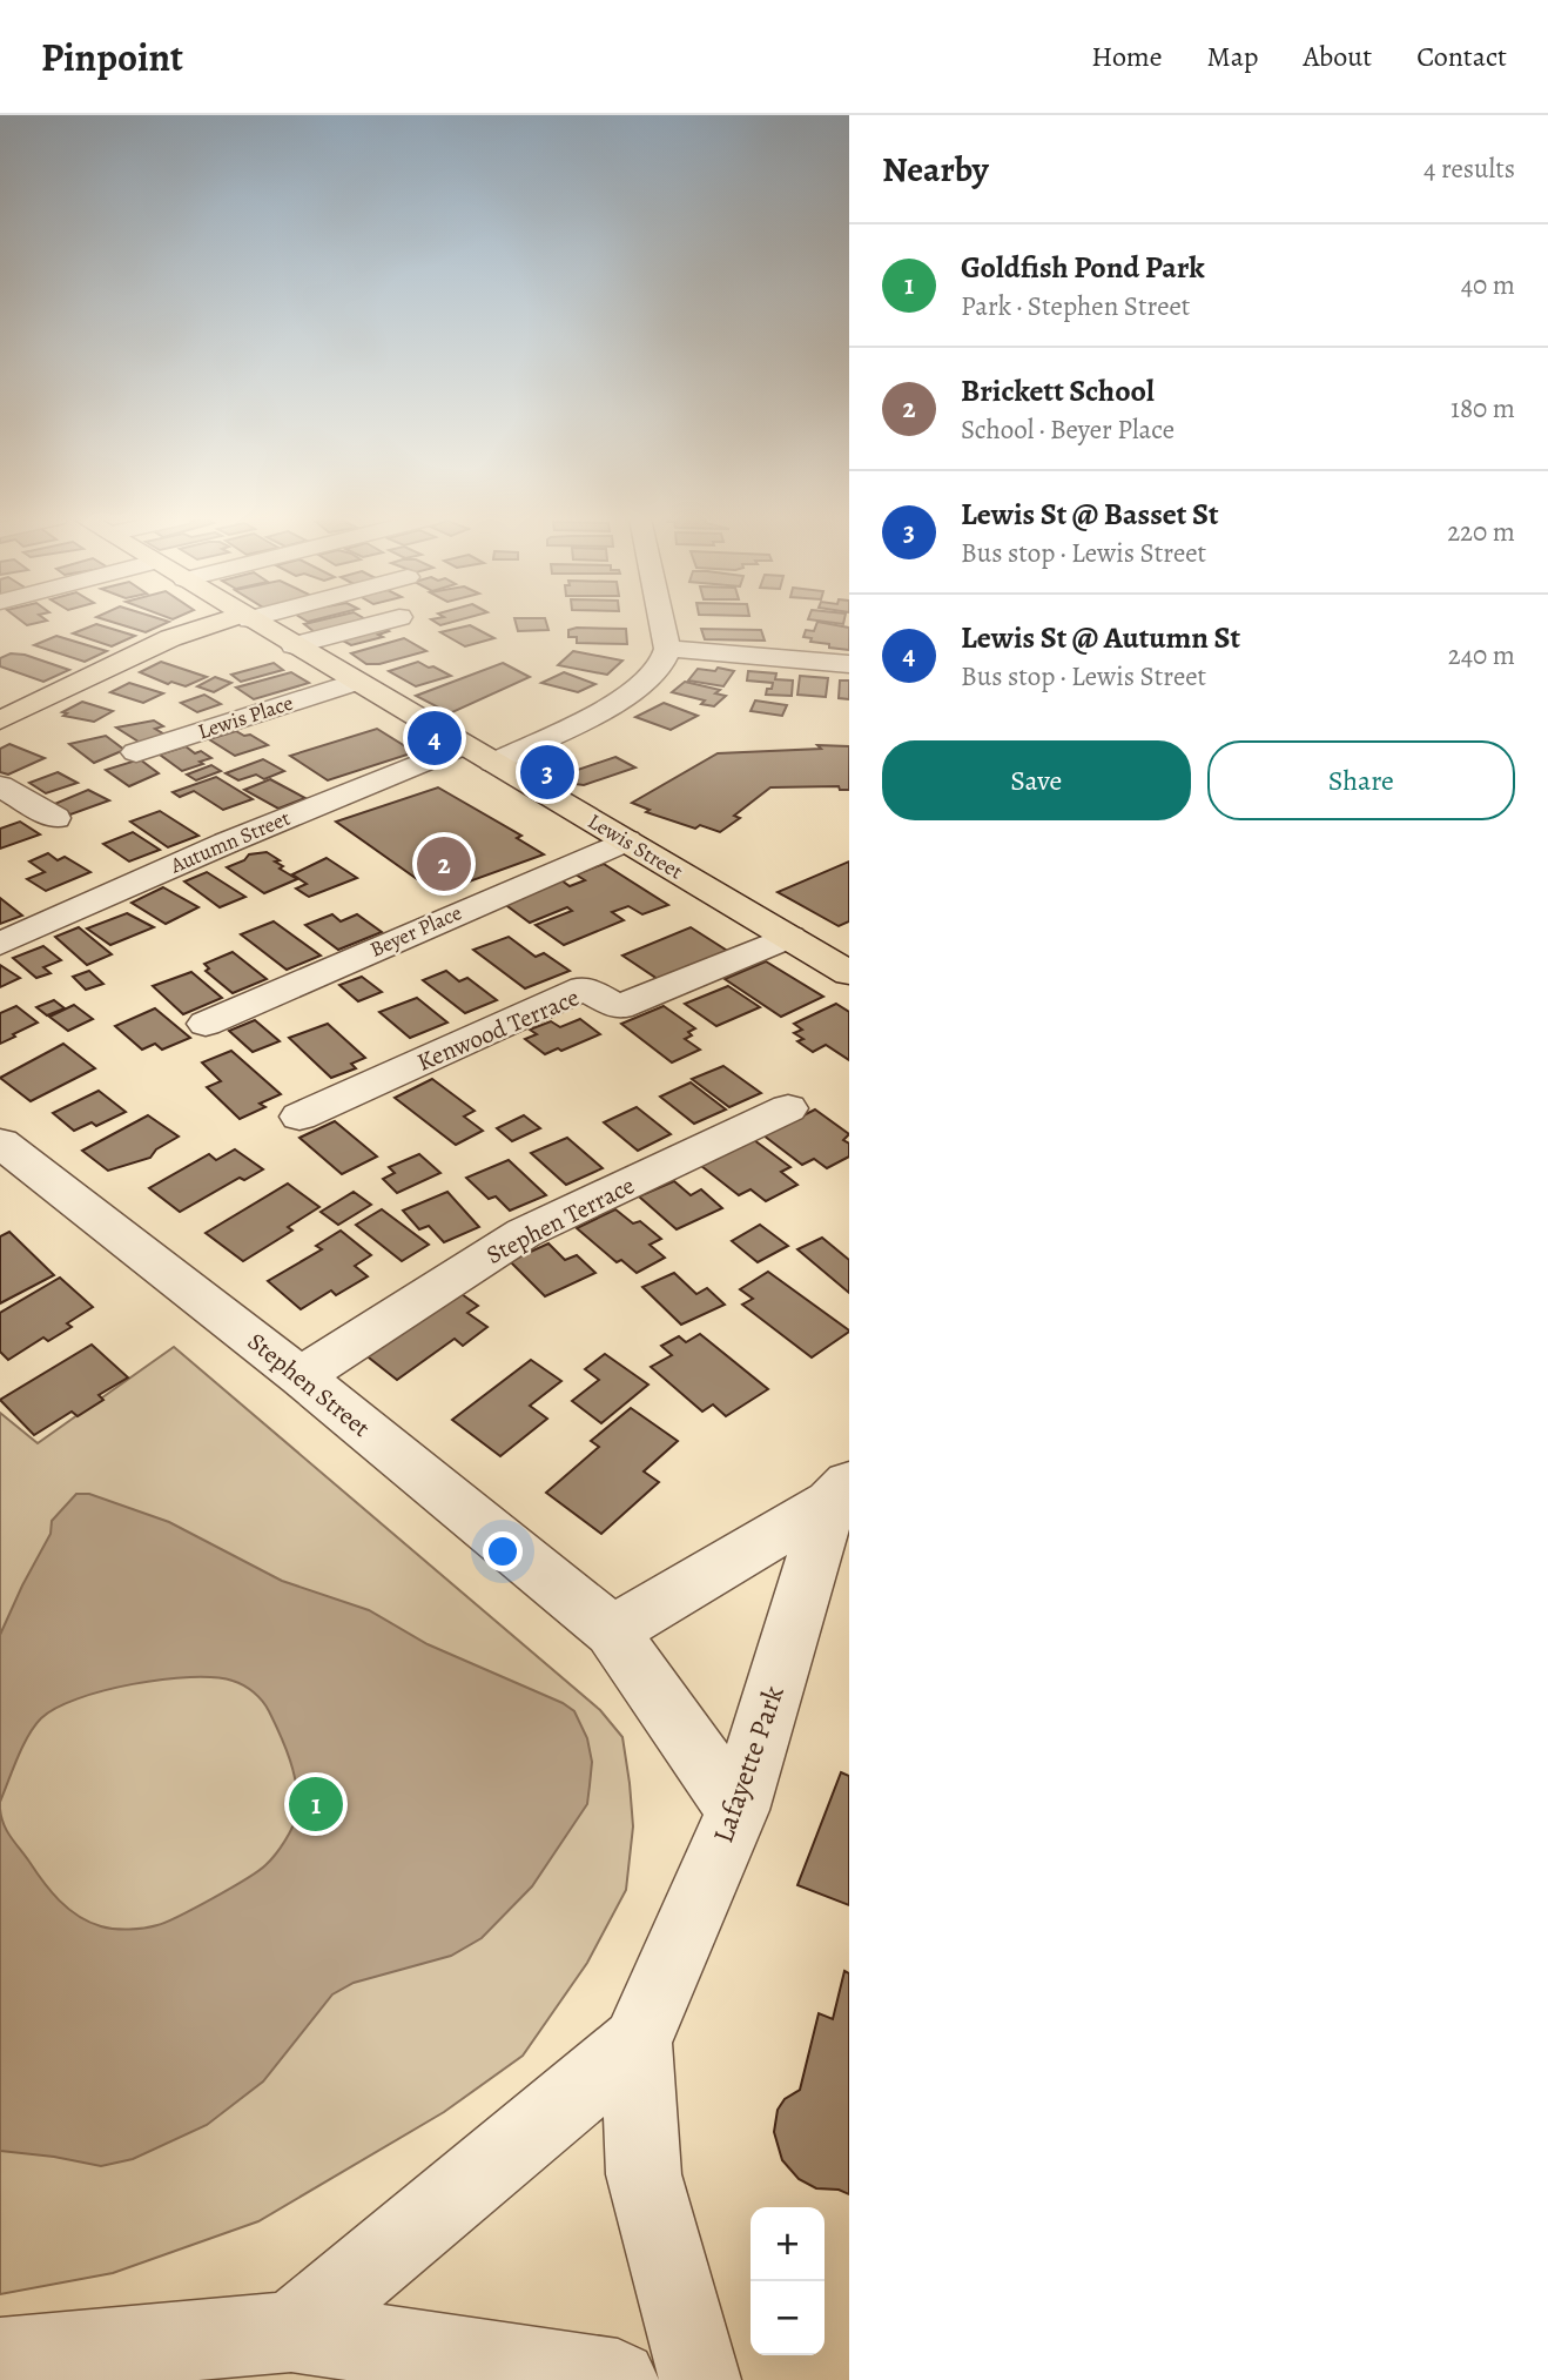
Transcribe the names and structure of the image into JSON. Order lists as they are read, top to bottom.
{
  "streets": {
    "main road": ["Lewis Street"],
    "street": [
      "Lewis Place",
      "Autumn Street",
      "Beyer Place",
      "Kenwood Terrace",
      "Stephen Terrace",
      "Stephen Street",
      "Lafayette Park"
    ]
  },
  "crossings": [
    ["Lewis Place", "Lewis Street"],
    ["Autumn Street", "Lewis Street"],
    ["Lewis Street", "Beyer Place"],
    ["Lewis Street", "Kenwood Terrace"],
    ["Stephen Terrace", "Stephen Street"],
    ["Stephen Street", "Lafayette Park"]
  ],
  "page": {
    "header": "Pinpoint",
    "nav": [
      "Home",
      "Map",
      "About",
      "Contact"
    ],
    "heading": ["Nearby", "4 results"],
    "list": [
      {
        "mark": "1",
        "name": "Goldfish Pond Park",
        "note": "Park · Stephen Street",
        "value": "40 m"
      },
      {
        "mark": "2",
        "name": "Brickett School",
        "note": "School · Beyer Place",
        "value": "180 m"
      },
      {
        "mark": "3",
        "name": "Lewis St @ Basset St",
        "note": "Bus stop · Lewis Street",
        "value": "220 m"
      },
      {
        "mark": "4",
        "name": "Lewis St @ Autumn St",
        "note": "Bus stop · Lewis Street",
        "value": "240 m"
      }
    ],
    "pins": [
      "4",
      "3",
      "2",
      "1"
    ],
    "buttons": ["Save", "Share"],
    "map_buttons": ["+", "−"]
  }
}
